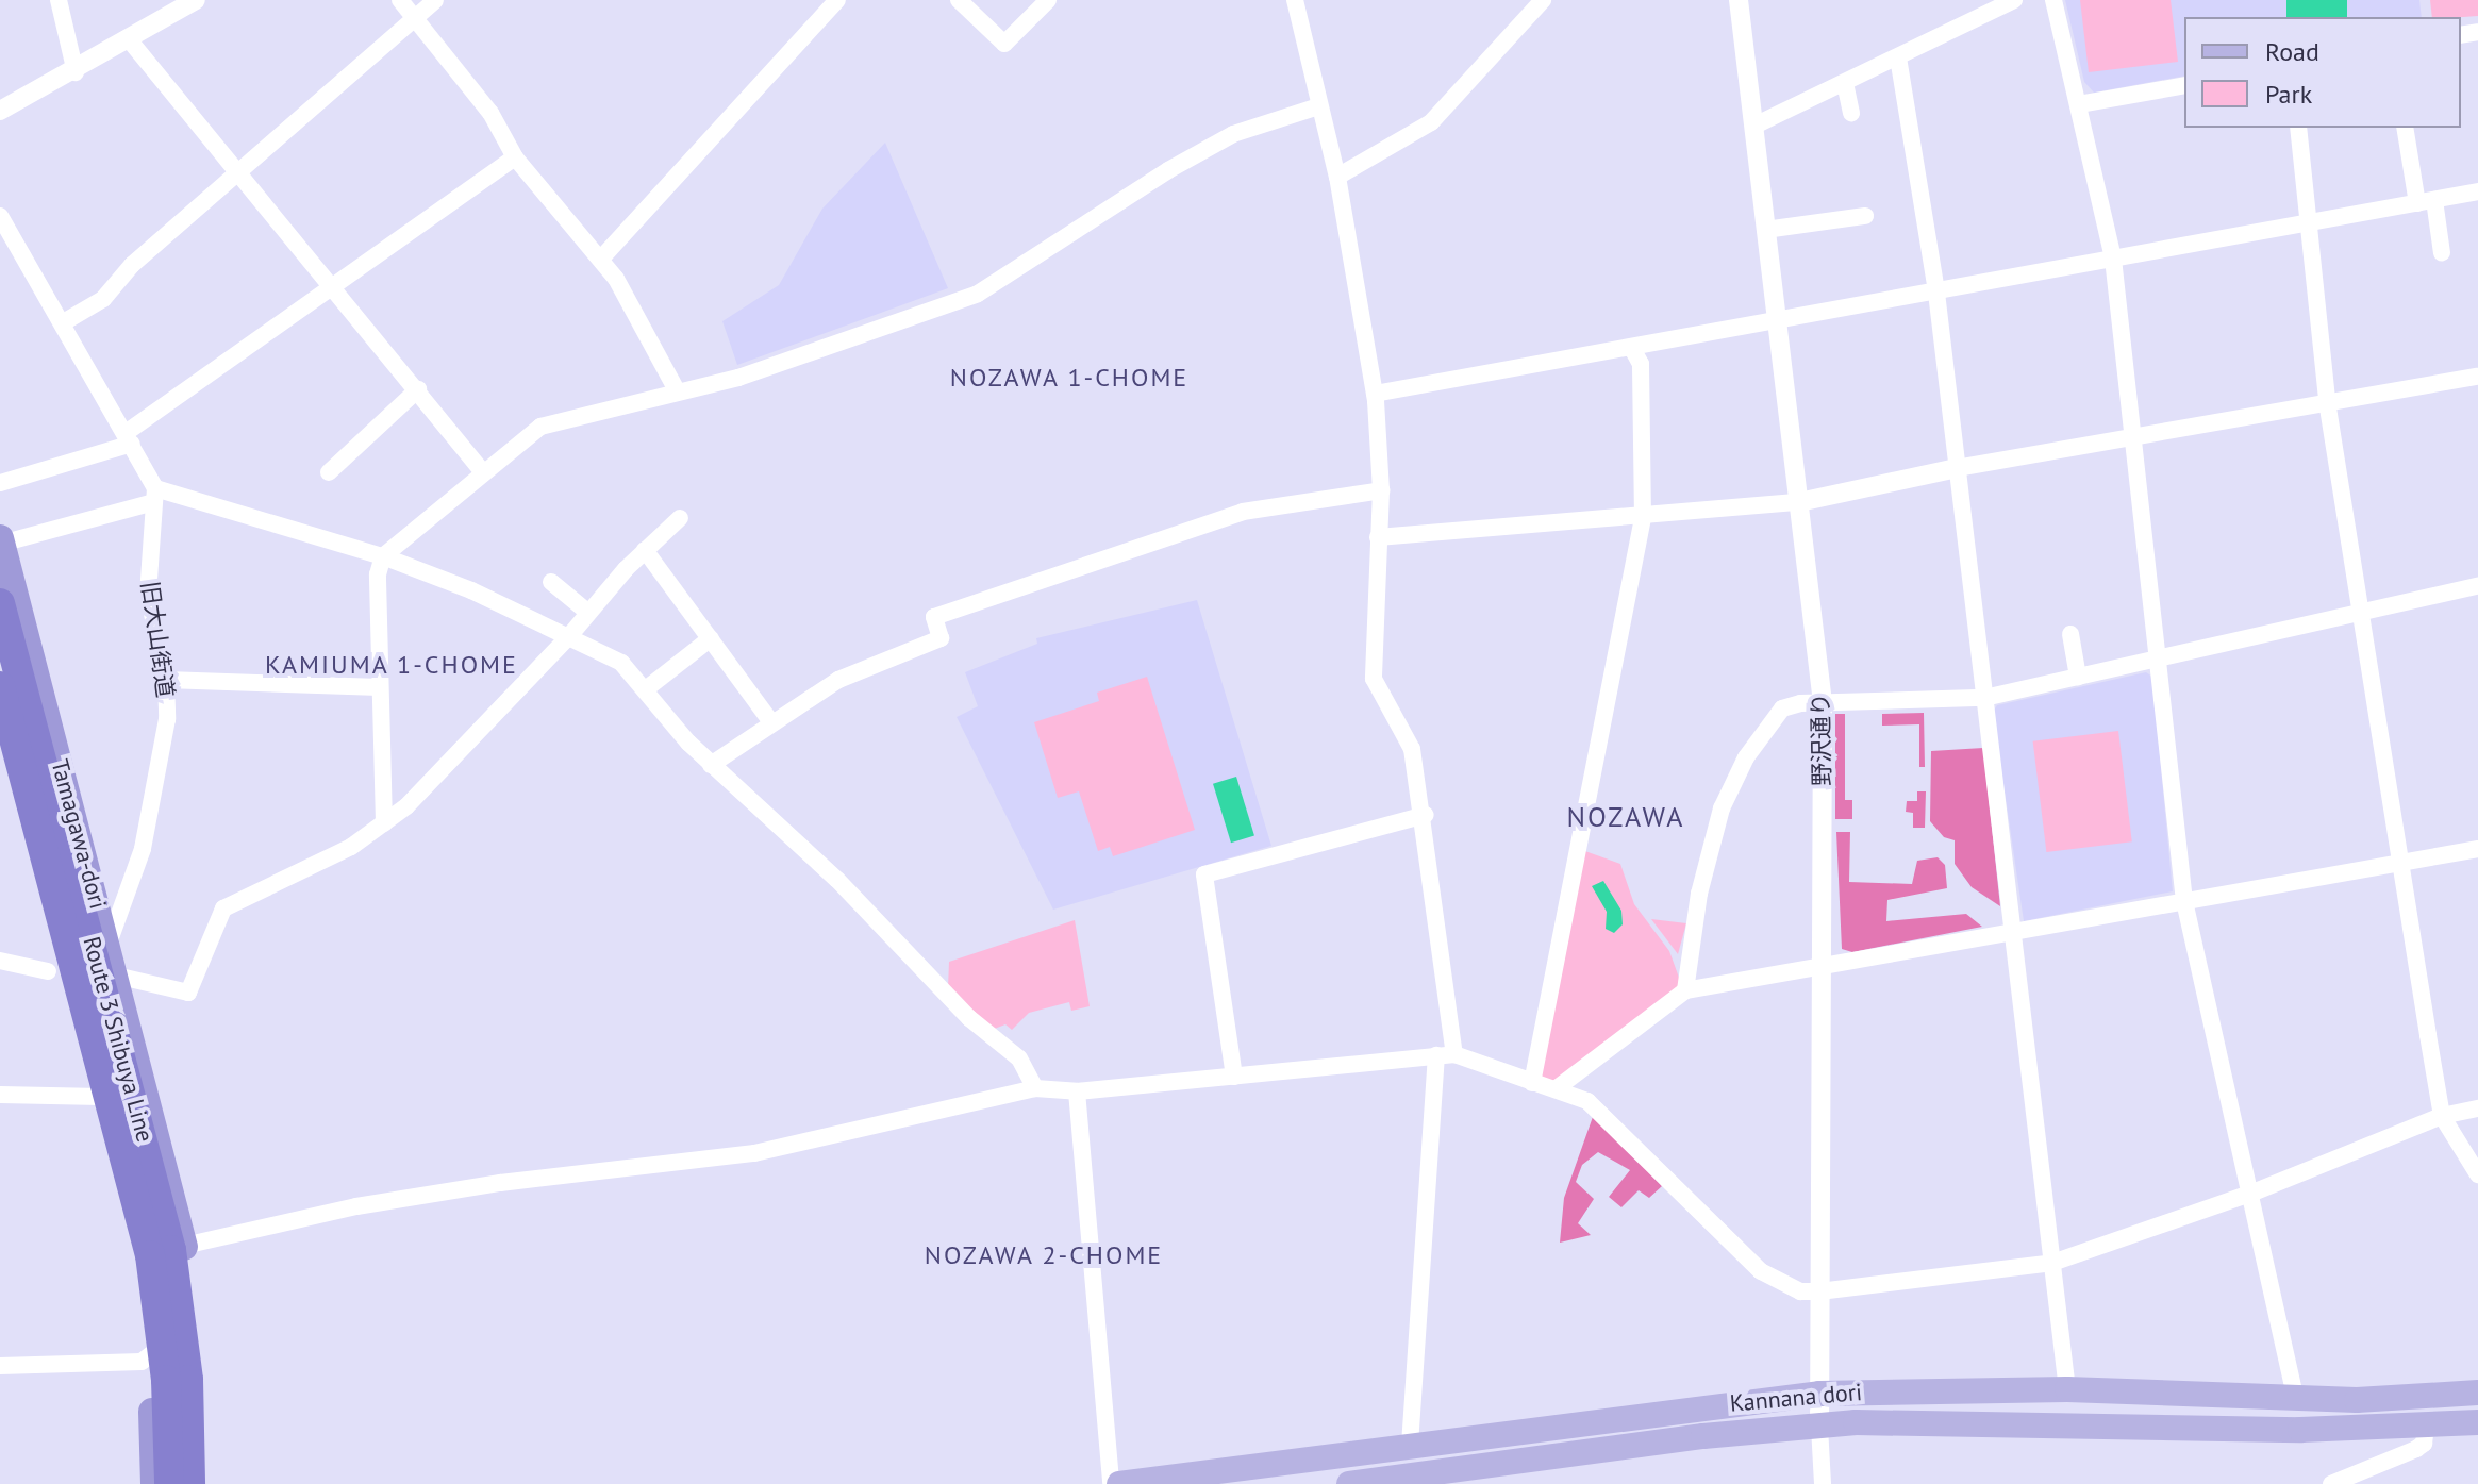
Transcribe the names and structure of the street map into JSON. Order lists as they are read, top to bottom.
{
  "streets": {
    "highway": ["Tamagawa-dori", "Route 3 Shibuya Line"],
    "main road": ["Kannana dori"],
    "street": ["旧大山街道", "野沢通り"]
  },
  "crossings": [
    ["旧大山街道", "Tamagawa-dori"],
    ["野沢通り", "Kannana dori"]
  ],
  "districts": [
    "NOZAWA 1-CHOME",
    "KAMIUMA 1-CHOME",
    "NOZAWA",
    "NOZAWA 2-CHOME"
  ],
  "legend": ["Road", "Park"]
}
